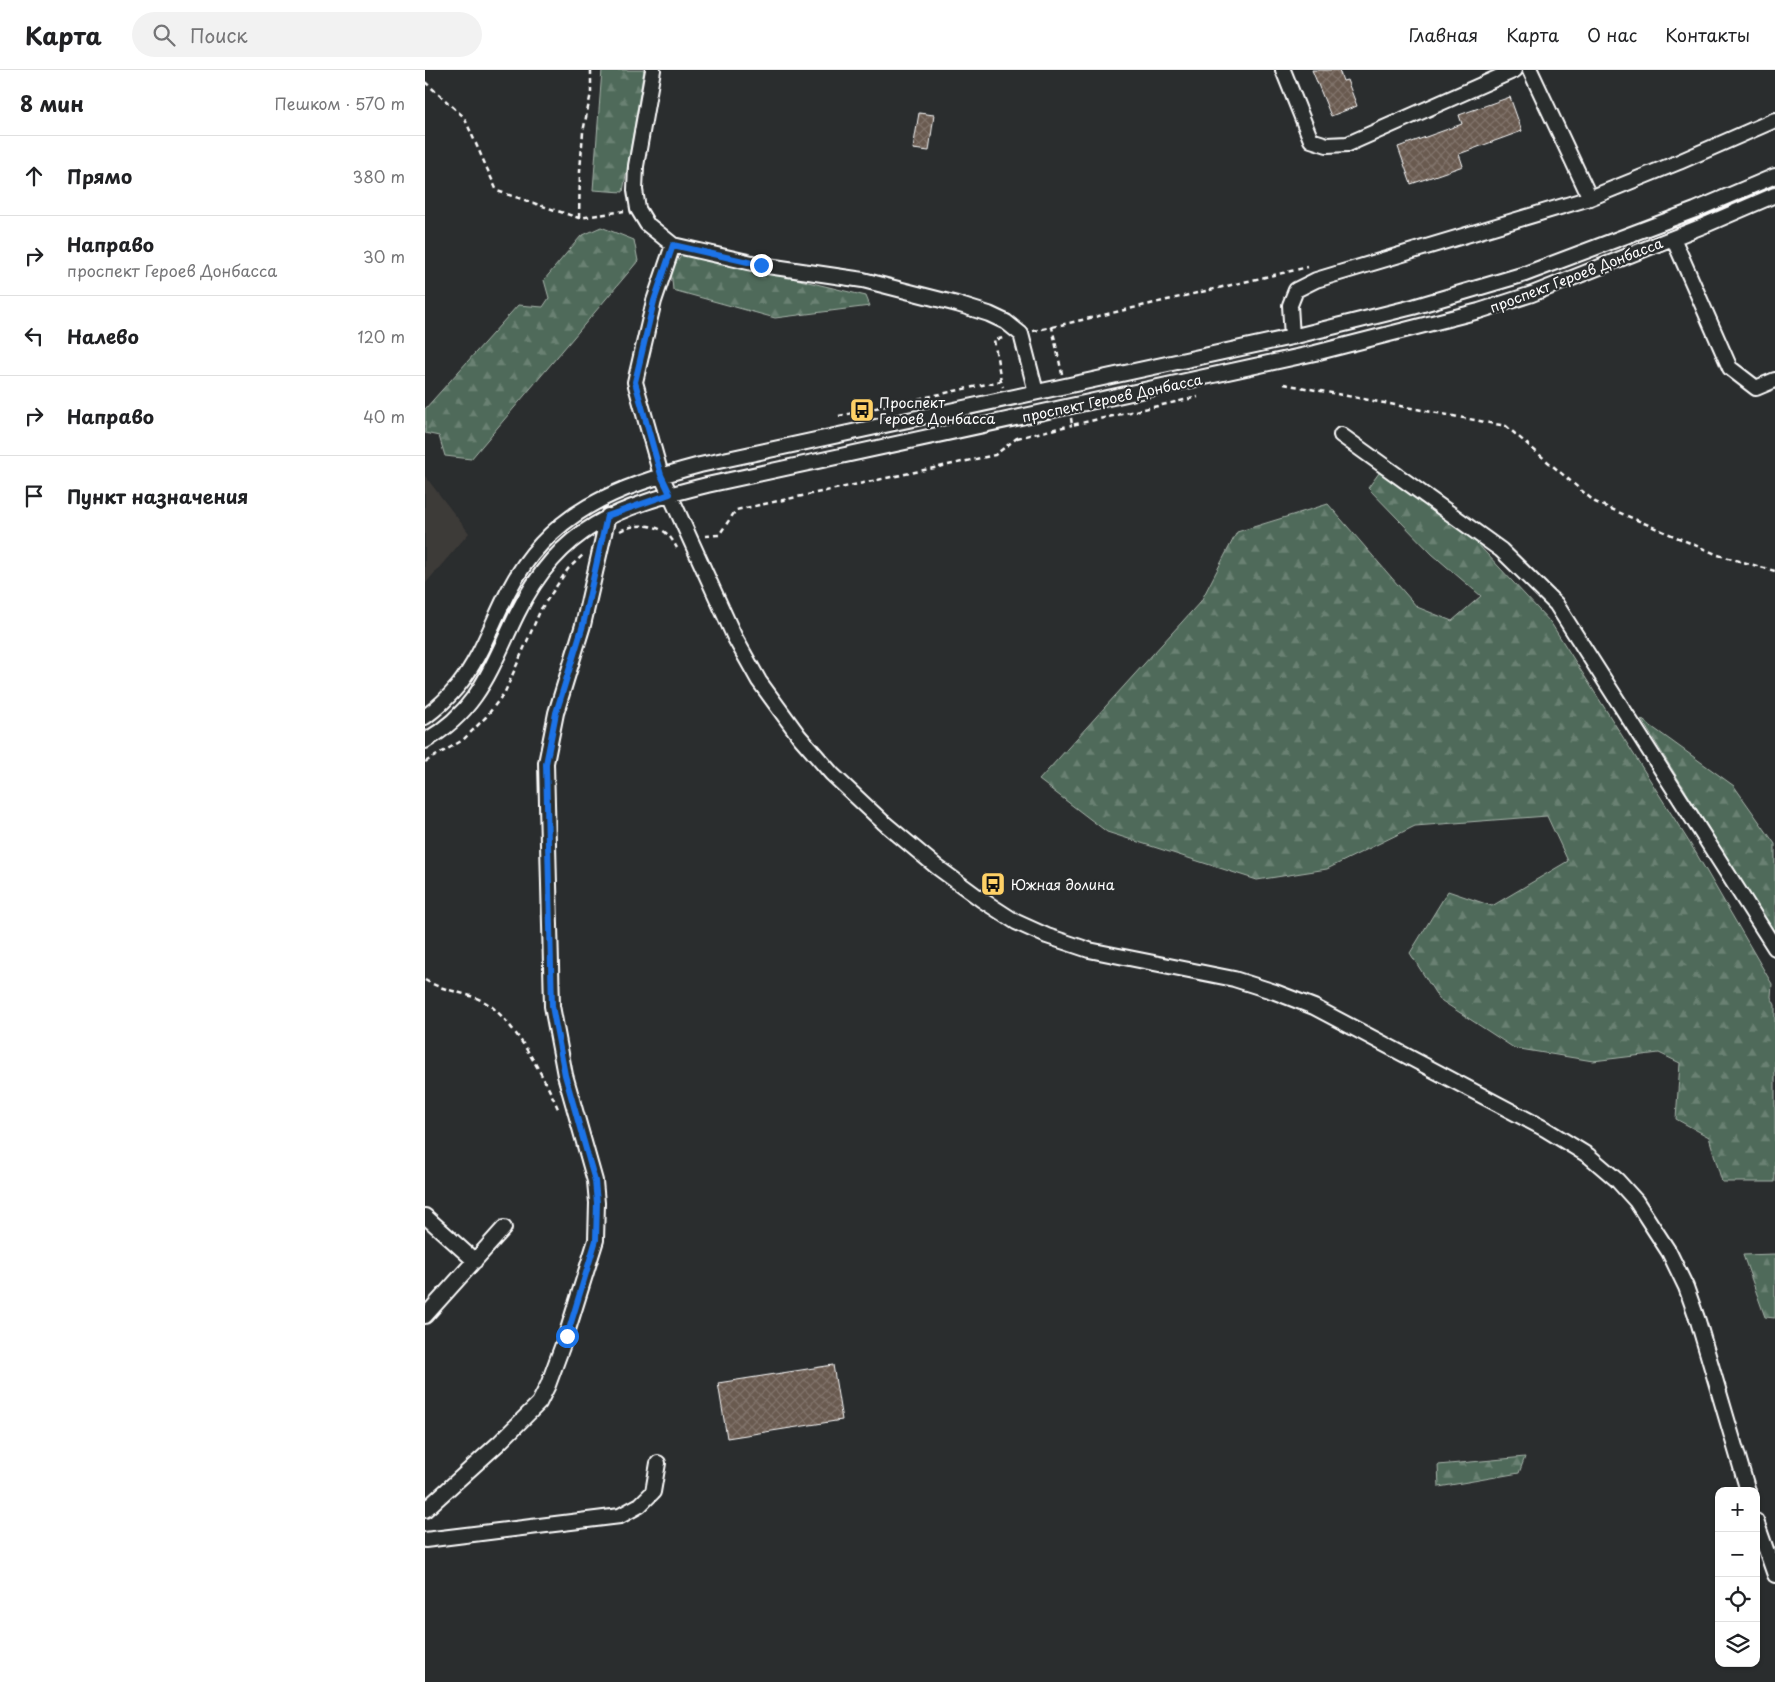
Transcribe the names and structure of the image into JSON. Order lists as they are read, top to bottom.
{
  "streets": {
    "street": ["проспект Героев Донбасса"]
  },
  "places": {
    "bus stop": ["Проспект Героев Донбасса", "Южная долина"]
  },
  "page": {
    "header": "Карта",
    "search": "Поиск",
    "nav": [
      "Главная",
      "Карта",
      "О нас",
      "Контакты"
    ],
    "heading": ["8 мин", "Пешком · 570 m"],
    "list": [
      ["Прямо", "380 m"],
      ["Направо", "проспект Героев Донбасса", "30 m"],
      ["Налево", "120 m"],
      ["Направо", "40 m"],
      "Пункт назначения"
    ],
    "map_buttons": ["+", "−"]
  }
}
